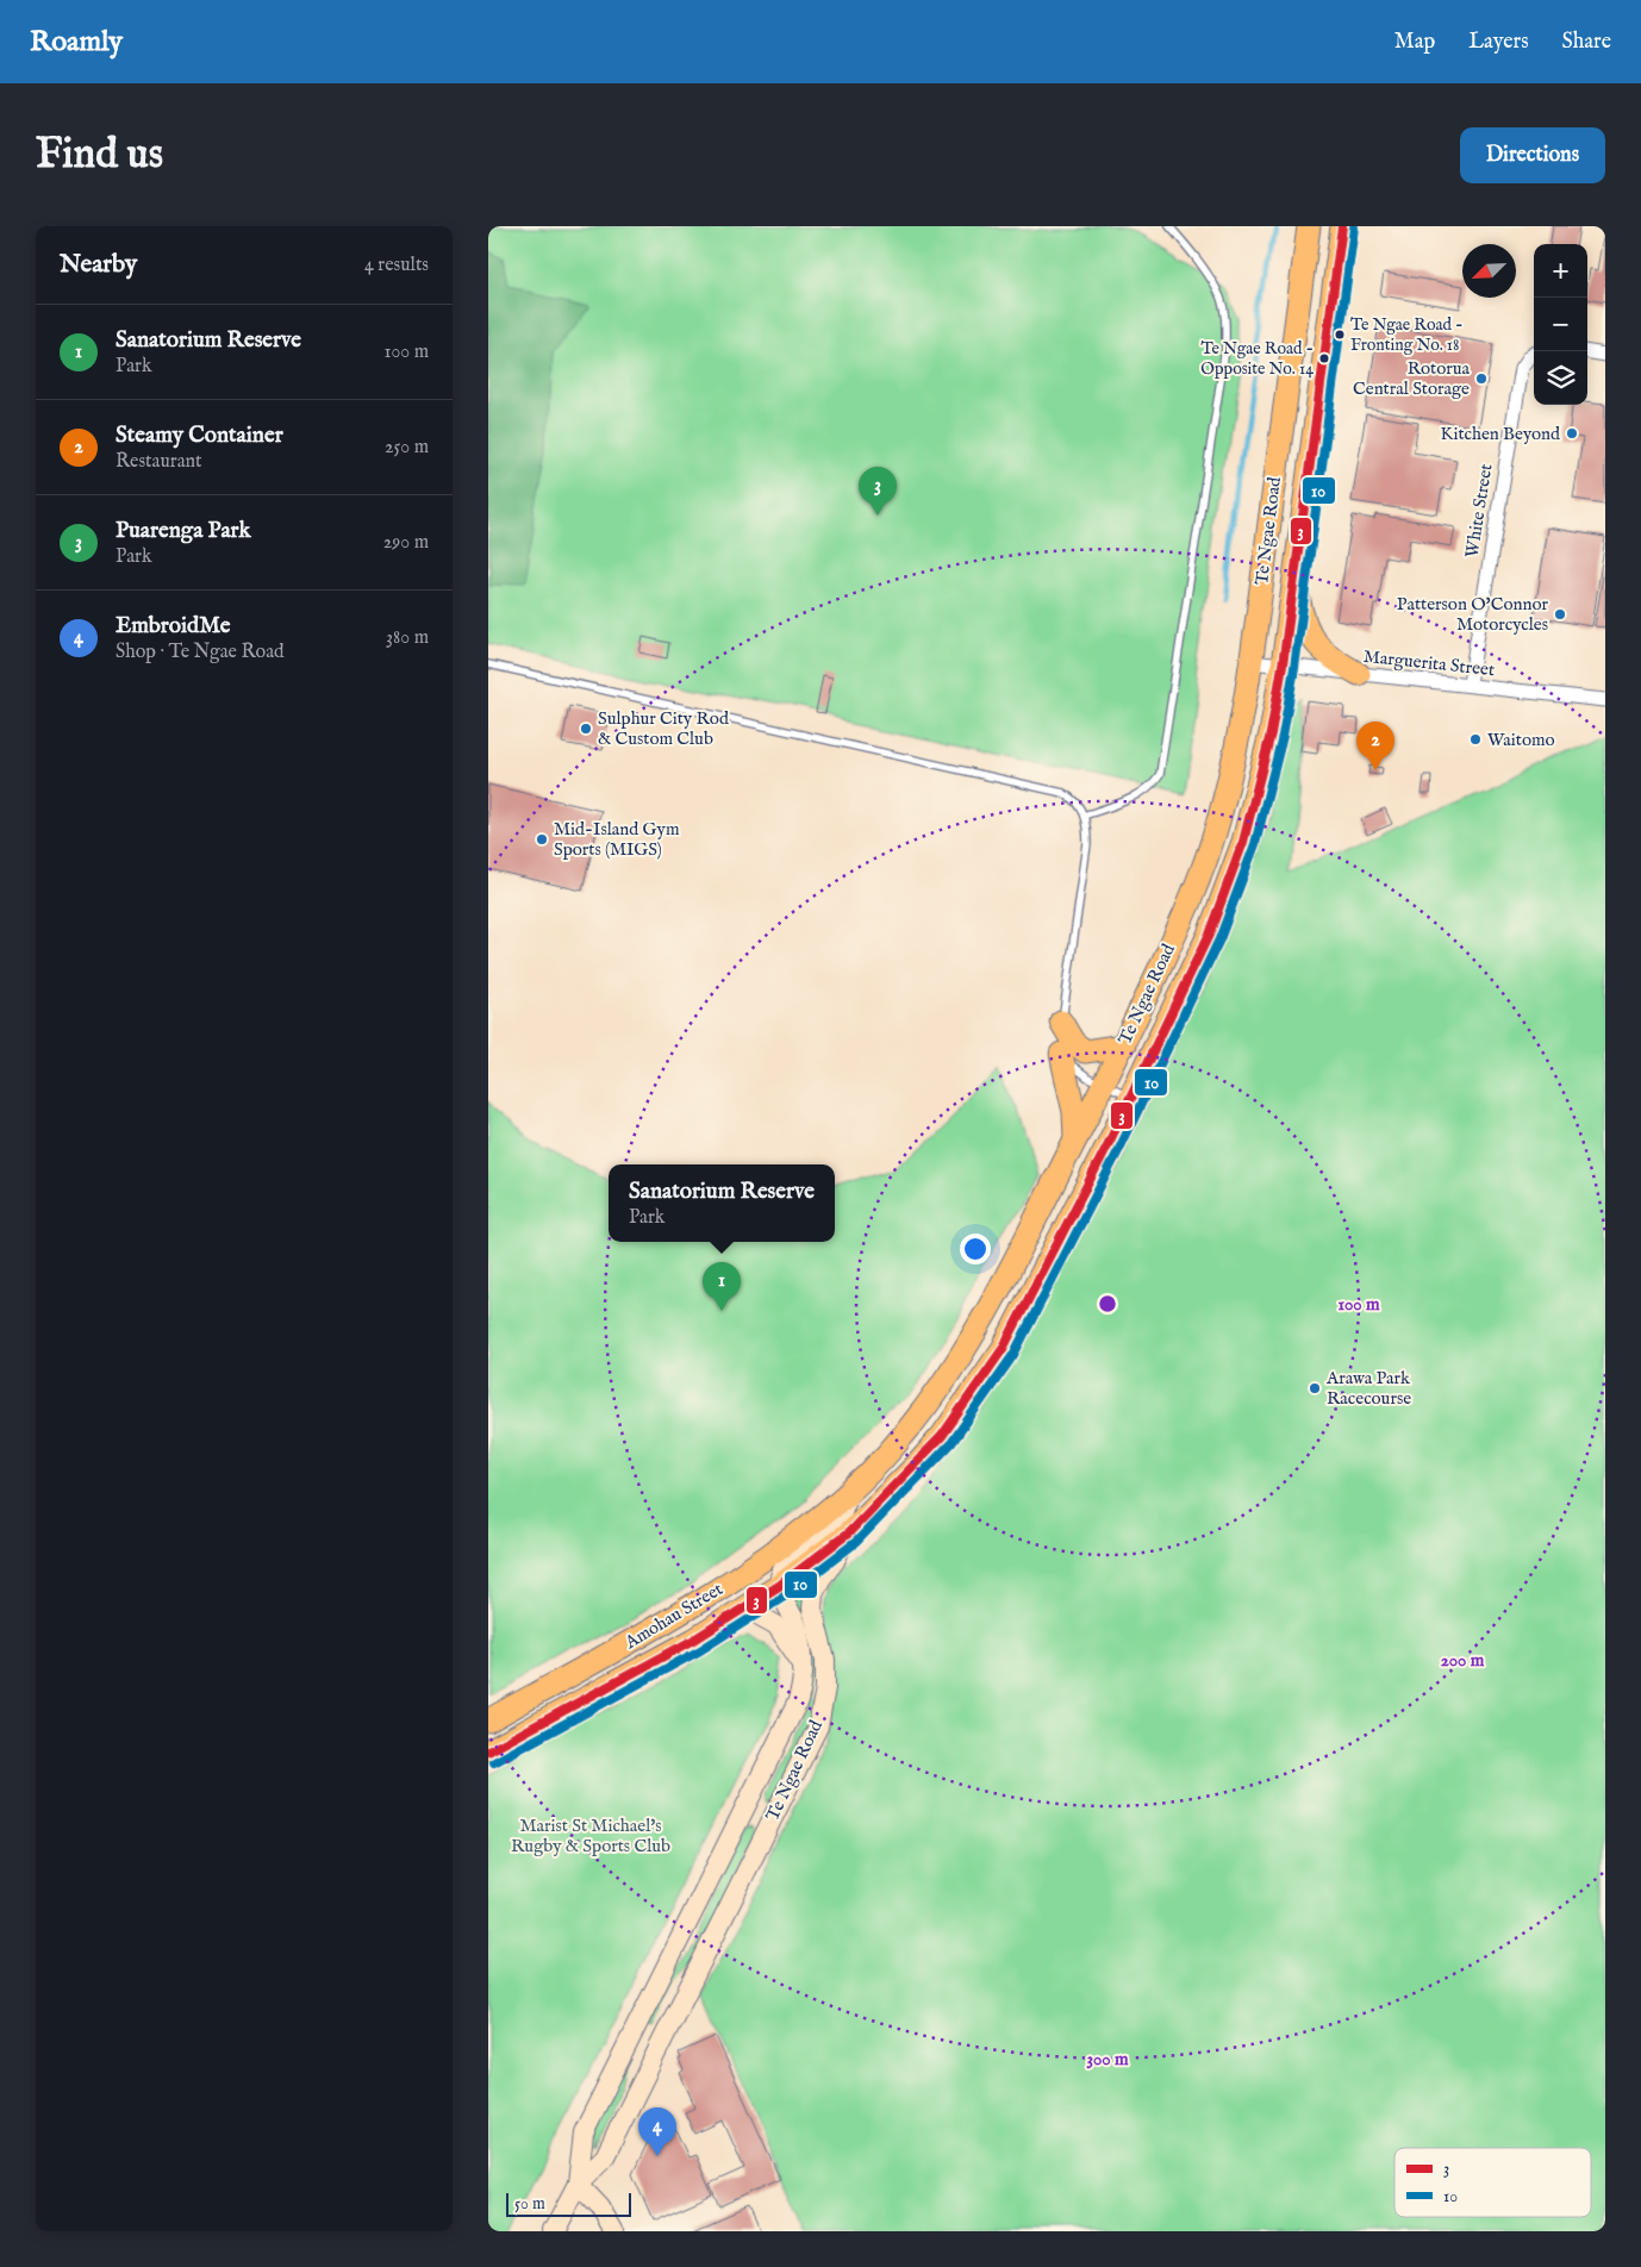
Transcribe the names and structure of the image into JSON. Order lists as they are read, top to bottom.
{
  "streets": {
    "main road": ["Te Ngae Road", "Amohau Street"],
    "street": ["White Street", "Marguerita Street"]
  },
  "crossings": [
    ["White Street", "Marguerita Street"],
    ["Te Ngae Road", "Marguerita Street"],
    ["Te Ngae Road", "Amohau Street"]
  ],
  "parks": ["Marist St Michael's Rugby & Sports Club"],
  "places": [
    "Te Ngae Road - Fronting No. 18",
    "Te Ngae Road - Opposite No. 14",
    "Rotorua Central Storage",
    "Kitchen Beyond",
    "Patterson O'Connor Motorcycles",
    "Sulphur City Rod & Custom Club",
    "Waitomo",
    "Mid-Island Gym Sports (MIGS)",
    "Arawa Park Racecourse"
  ],
  "lines": ["transit line 3", "transit line 10"],
  "legend": ["3", "10"],
  "scale_bar": "50 m",
  "north": "bottom left",
  "page": {
    "header": "Roamly",
    "nav": ["Map", "Layers", "Share"],
    "buttons": "Directions",
    "title": "Find us",
    "heading": ["Nearby", "4 results"],
    "map_buttons": ["+", "−"],
    "list": [
      {
        "mark": "1",
        "name": "Sanatorium Reserve",
        "note": "Park",
        "value": "100 m"
      },
      {
        "mark": "2",
        "name": "Steamy Container",
        "note": "Restaurant",
        "value": "250 m"
      },
      {
        "mark": "3",
        "name": "Puarenga Park",
        "note": "Park",
        "value": "290 m"
      },
      {
        "mark": "4",
        "name": "EmbroidMe",
        "note": "Shop · Te Ngae Road",
        "value": "380 m"
      }
    ],
    "pins": [
      "3",
      "2",
      "1",
      "4"
    ],
    "popup": ["Sanatorium Reserve", "Park"],
    "scale": "50 m"
  },
  "rings": ["100 m", "200 m", "300 m"]
}
